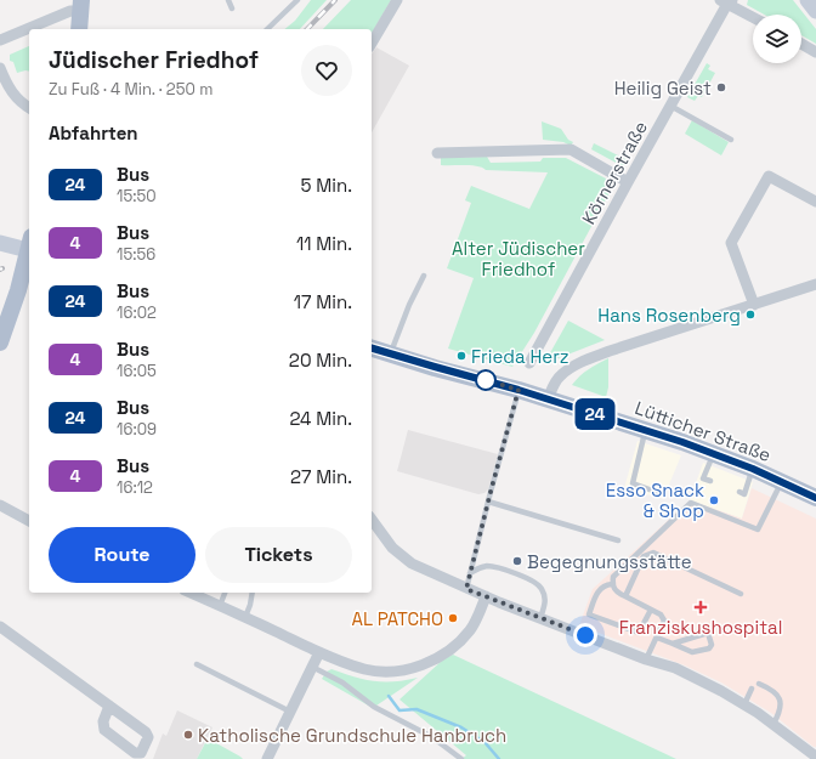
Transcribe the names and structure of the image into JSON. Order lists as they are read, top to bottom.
{
  "streets": {
    "main road": ["Lütticher Straße"],
    "street": ["Körnerstraße"]
  },
  "parks": ["Alter Jüdischer Friedhof"],
  "places": {
    "other": [
      "Heilig Geist",
      "Hans Rosenberg",
      "Frieda Herz",
      "Esso Snack & Shop",
      "Begegnungsstätte",
      "AL PATCHO",
      "Katholische Grundschule Hanbruch"
    ],
    "health": ["Franziskushospital"]
  },
  "lines": ["bus line 24"],
  "page": {
    "on_map": "24",
    "heading": [
      ["Jüdischer Friedhof", "Zu Fuß · 4 Min. · 250 m"],
      "Abfahrten"
    ],
    "list": [
      {
        "mark": "24",
        "name": "Bus",
        "note": "15:50",
        "value": "5 Min."
      },
      {
        "mark": "4",
        "name": "Bus",
        "note": "15:56",
        "value": "11 Min."
      },
      {
        "mark": "24",
        "name": "Bus",
        "note": "16:02",
        "value": "17 Min."
      },
      {
        "mark": "4",
        "name": "Bus",
        "note": "16:05",
        "value": "20 Min."
      },
      {
        "mark": "24",
        "name": "Bus",
        "note": "16:09",
        "value": "24 Min."
      },
      {
        "mark": "4",
        "name": "Bus",
        "note": "16:12",
        "value": "27 Min."
      }
    ],
    "buttons": ["Route", "Tickets"]
  }
}
